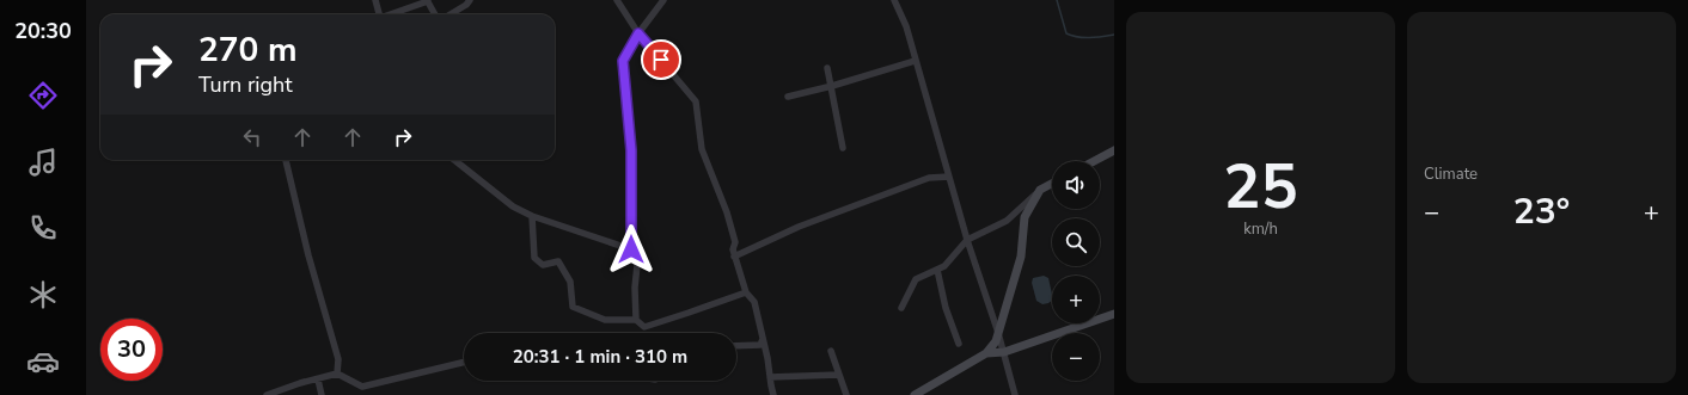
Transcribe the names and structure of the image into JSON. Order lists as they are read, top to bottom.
{
  "page": {
    "tabs": "20:30",
    "tile": [
      ["25", "km/h"],
      "Climate"
    ],
    "turn": ["270 m", "Turn right"],
    "map_buttons": ["+", "−"],
    "heat": ["−", "23°", "+"],
    "limit": "30",
    "trip": "20:31 · 1 min · 310 m"
  }
}
